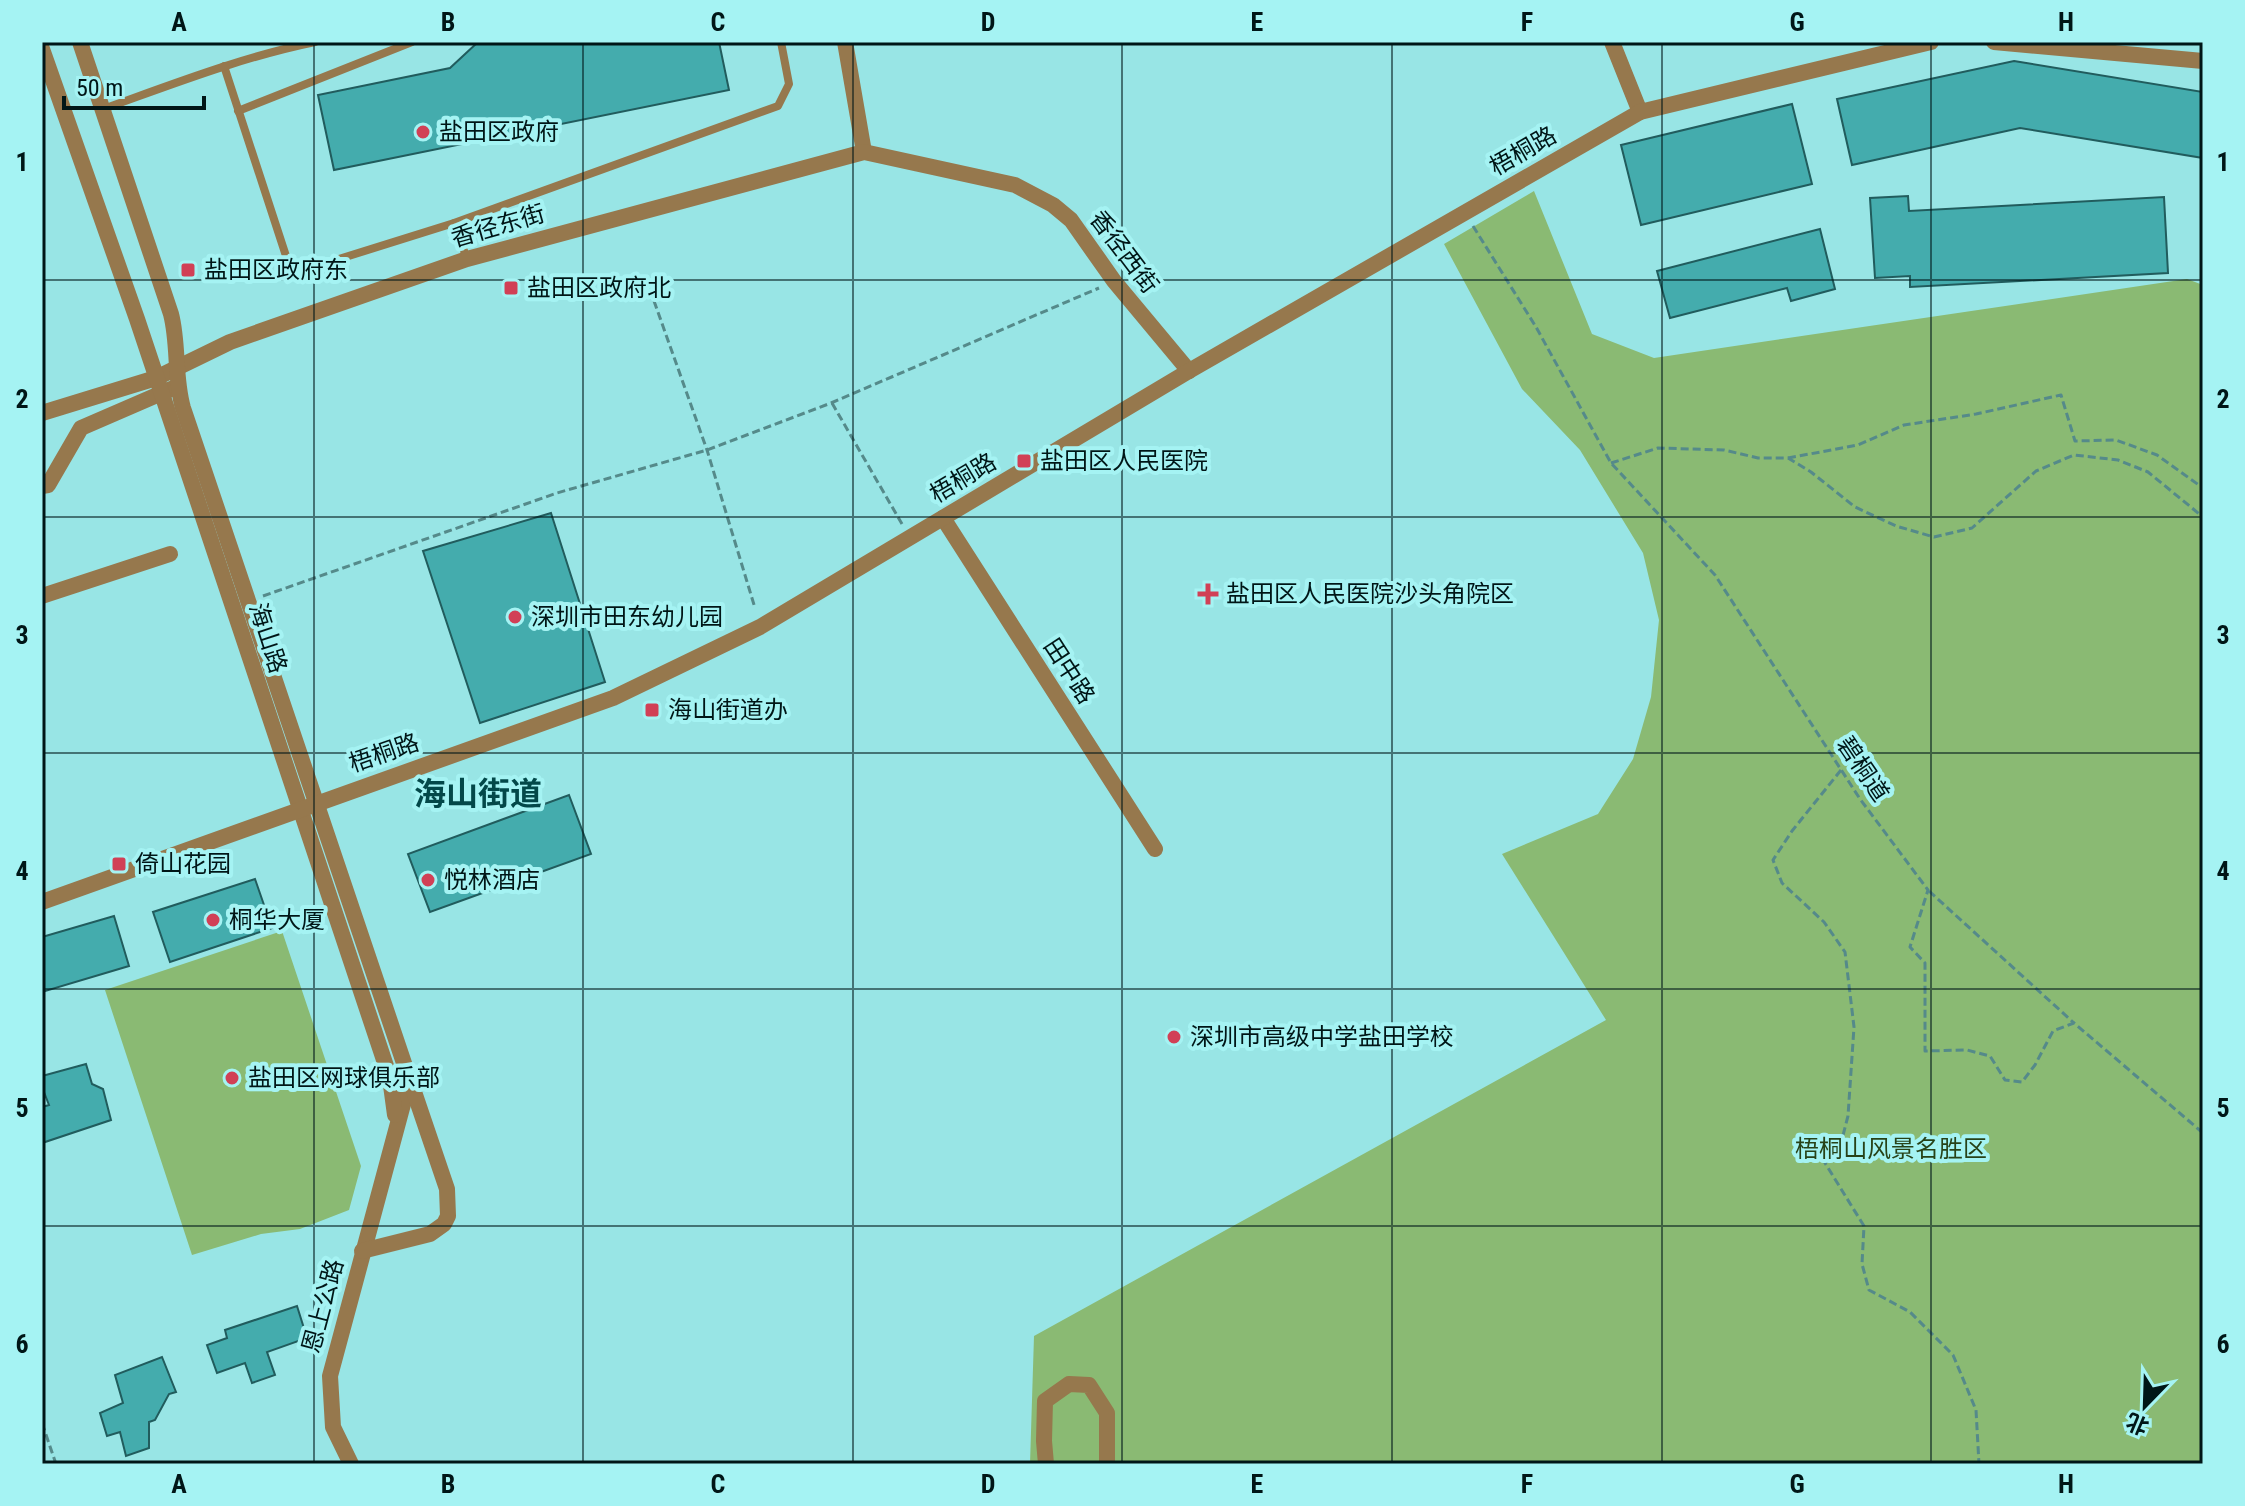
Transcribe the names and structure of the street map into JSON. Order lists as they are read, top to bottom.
{
  "streets": {
    "street": [
      "梧桐路",
      "香径东街",
      "香径西街",
      "海山路",
      "田中路",
      "恩上公路"
    ],
    "path": ["碧桐道"]
  },
  "crossings": [
    ["梧桐路", "香径西街"],
    ["梧桐路", "海山路"],
    ["梧桐路", "田中路"],
    ["香径东街", "香径西街"],
    ["香径东街", "海山路"],
    ["海山路", "恩上公路"]
  ],
  "districts": ["海山街道"],
  "parks": ["梧桐山风景名胜区"],
  "places": {
    "other": [
      "盐田区政府",
      "深圳市田东幼儿园",
      "悦林酒店",
      "桐华大厦",
      "深圳市高级中学盐田学校",
      "盐田区网球俱乐部"
    ],
    "transit": [
      "盐田区政府东",
      "盐田区政府北",
      "盐田区人民医院",
      "海山街道办",
      "倚山花园"
    ],
    "health": ["盐田区人民医院沙头角院区"]
  },
  "scale_bar": "50 m",
  "north": "bottom left",
  "grid": {
    "columns": [
      "A",
      "B",
      "C",
      "D",
      "E",
      "F",
      "G",
      "H"
    ],
    "rows": [
      "1",
      "2",
      "3",
      "4",
      "5",
      "6"
    ]
  }
}
